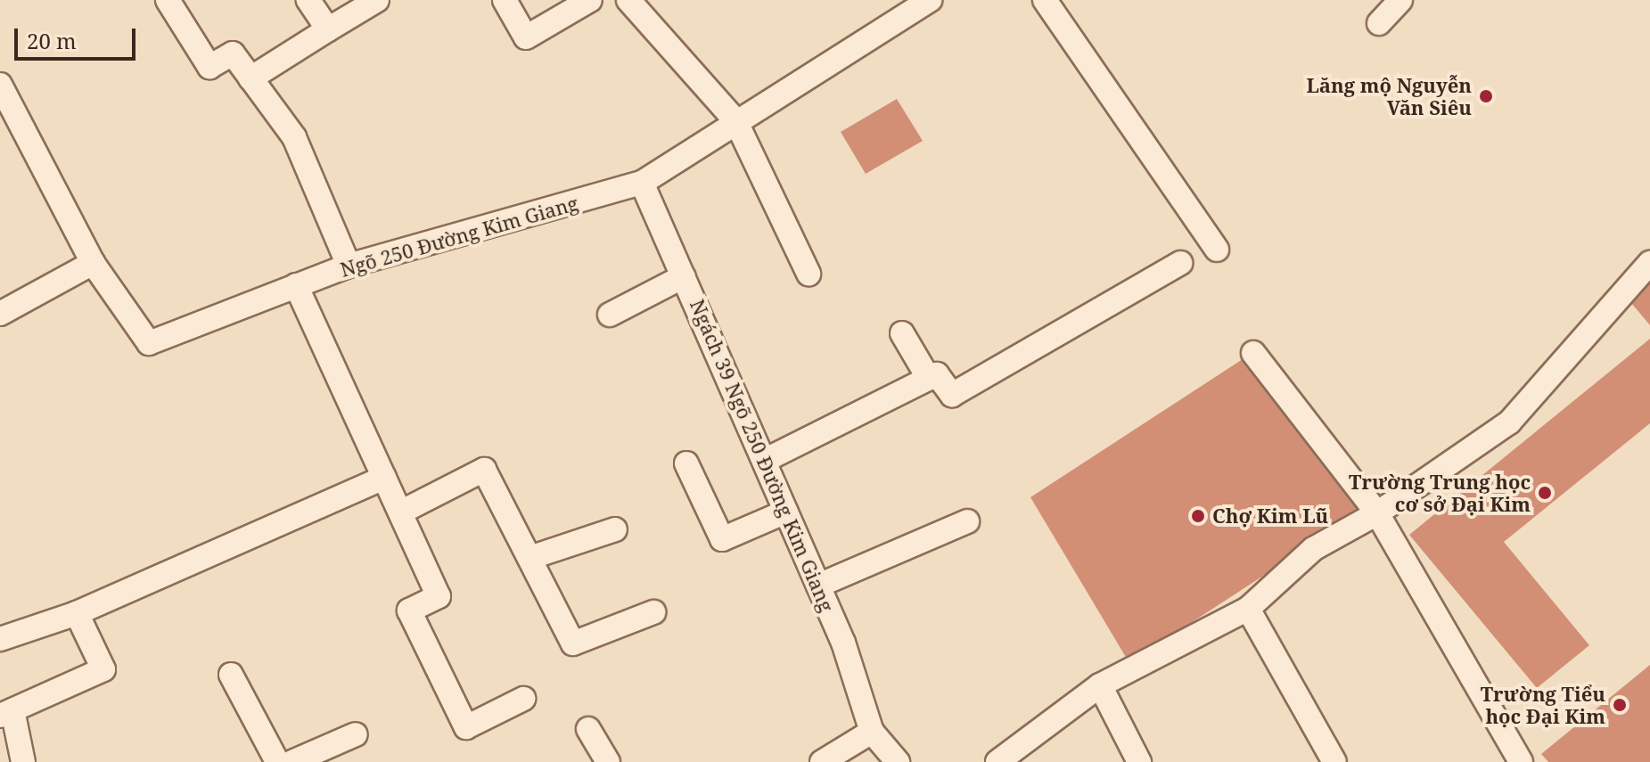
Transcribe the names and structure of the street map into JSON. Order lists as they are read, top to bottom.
{
  "streets": {
    "lane": ["Ngõ 250 Đường Kim Giang", "Ngách 39 Ngõ 250 Đường Kim Giang"]
  },
  "crossings": [
    ["Ngõ 250 Đường Kim Giang", "Ngách 39 Ngõ 250 Đường Kim Giang"]
  ],
  "places": [
    "Lăng mộ Nguyễn Văn Siêu",
    "Trường Trung học cơ sở Đại Kim",
    "Chợ Kim Lũ",
    "Trường Tiểu học Đại Kim"
  ],
  "scale_bar": "20 m"
}
